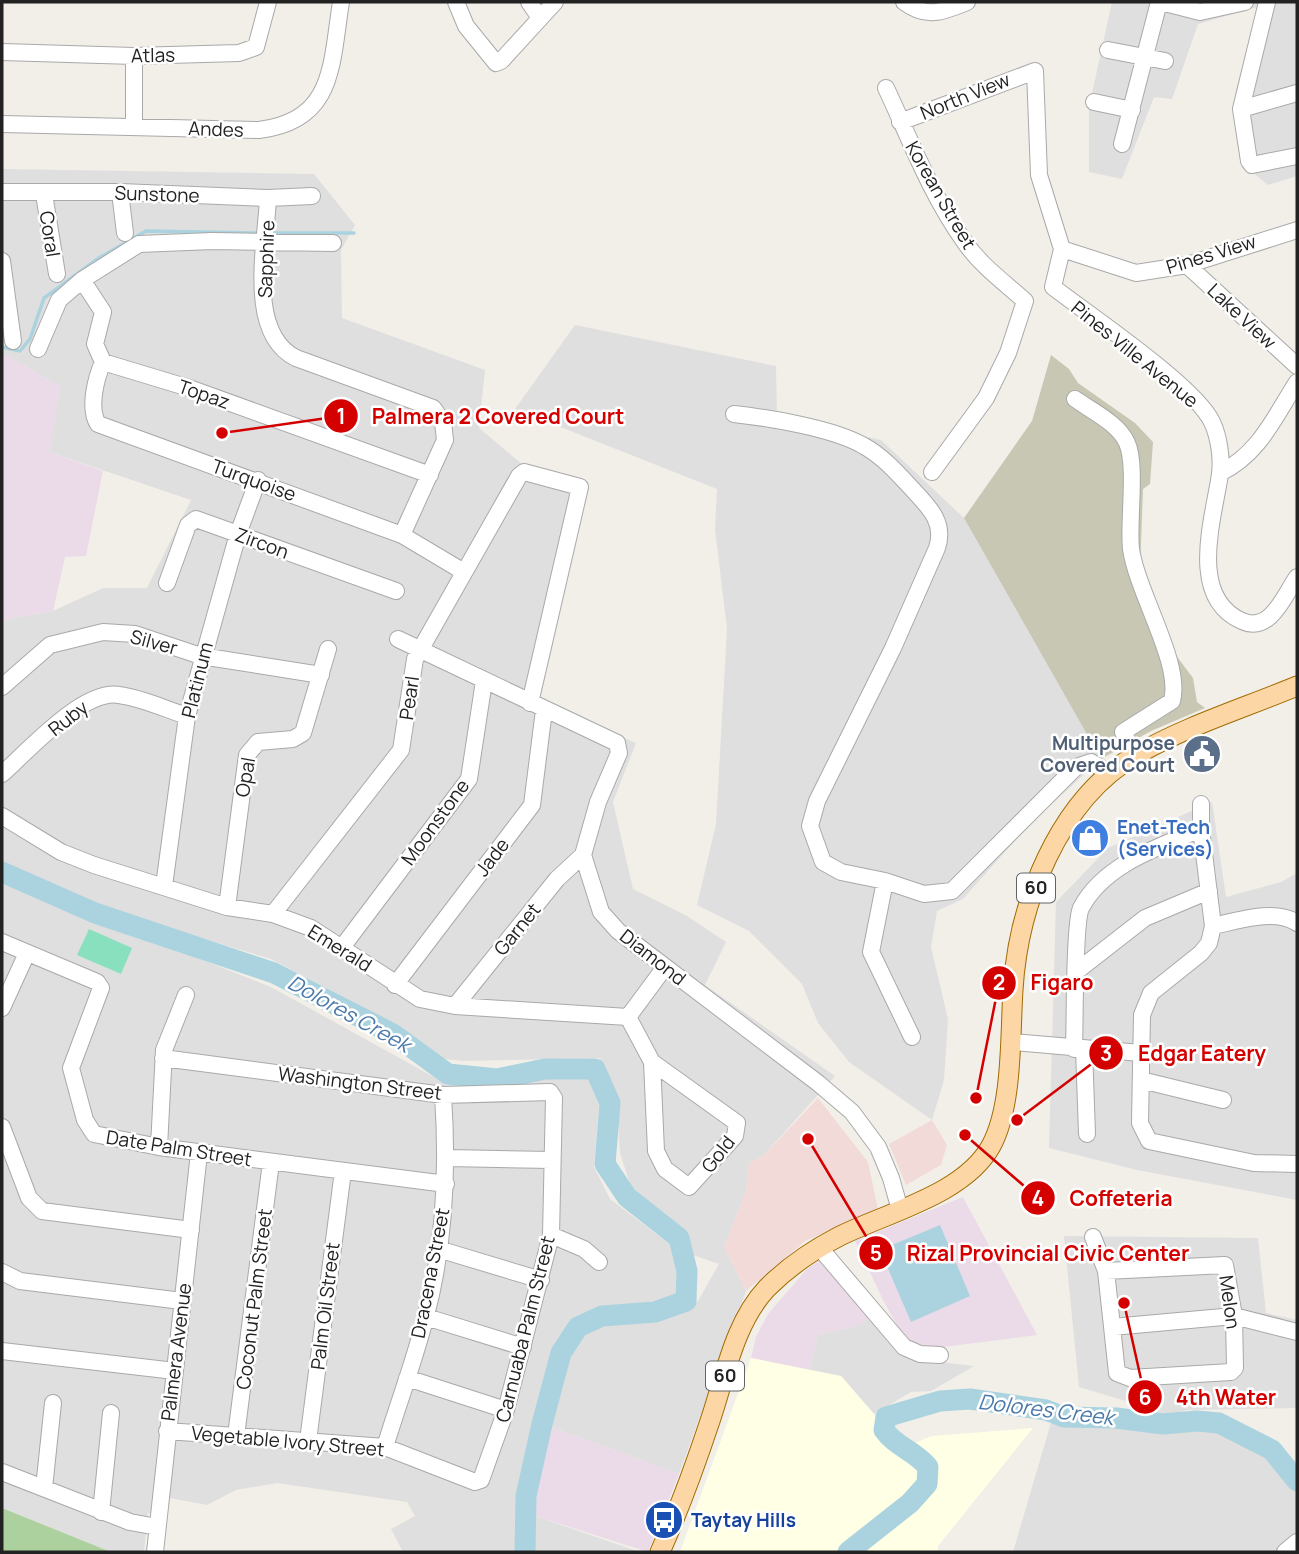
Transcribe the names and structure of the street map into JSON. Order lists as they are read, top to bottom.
{
  "streets": {
    "main road": ["60"],
    "street": [
      "Atlas",
      "North View",
      "Andes",
      "Sunstone",
      "Korean Street",
      "Coral",
      "Pines View",
      "Sapphire",
      "Lake View",
      "Pines Ville Avenue",
      "Topaz",
      "Turquoise",
      "Zircon",
      "Silver",
      "Platinum",
      "Pearl",
      "Ruby",
      "Opal",
      "Moonstone",
      "Jade",
      "Garnet",
      "Emerald",
      "Diamond",
      "Washington Street",
      "Date Palm Street",
      "Gold",
      "Dracena Street",
      "Coconut Palm Street",
      "Melon",
      "Palm Oil Street",
      "Carnuaba Palm Street",
      "Palmera Avenue",
      "Vegetable Ivory Street"
    ]
  },
  "crossings": [
    ["North View", "Korean Street"],
    ["North View", "Pines View"],
    ["North View", "Pines Ville Avenue"],
    ["Sunstone", "Coral"],
    ["Sunstone", "Sapphire"],
    ["Pines View", "Lake View"],
    ["Pines View", "Pines Ville Avenue"],
    ["Sapphire", "Topaz"],
    ["Sapphire", "Turquoise"],
    ["Topaz", "Turquoise"],
    ["Turquoise", "Platinum"],
    ["Turquoise", "Pearl"],
    ["Zircon", "Platinum"],
    ["Silver", "Platinum"],
    ["Silver", "Opal"],
    ["Platinum", "Ruby"],
    ["Platinum", "Emerald"],
    ["Pearl", "Jade"],
    ["Pearl", "Emerald"],
    ["Opal", "Emerald"],
    ["Moonstone", "Emerald"],
    ["Jade", "Emerald"],
    ["60", "Diamond"],
    ["Garnet", "Emerald"],
    ["Garnet", "Diamond"],
    ["Emerald", "Gold"],
    ["Washington Street", "Dracena Street"],
    ["Washington Street", "Carnuaba Palm Street"],
    ["Date Palm Street", "Dracena Street"],
    ["Date Palm Street", "Coconut Palm Street"],
    ["Date Palm Street", "Palm Oil Street"],
    ["Date Palm Street", "Palmera Avenue"],
    ["Dracena Street", "Vegetable Ivory Street"],
    ["Coconut Palm Street", "Vegetable Ivory Street"],
    ["Palm Oil Street", "Vegetable Ivory Street"],
    ["Carnuaba Palm Street", "Vegetable Ivory Street"],
    ["Palmera Avenue", "Vegetable Ivory Street"]
  ],
  "water": ["Dolores Creek"],
  "places": {
    "other": [
      "Palmera 2 Covered Court",
      "Figaro",
      "Edgar Eatery",
      "Coffeteria",
      "Rizal Provincial Civic Center",
      "4th Water"
    ],
    "public building": ["Multipurpose Covered Court"],
    "shop": ["Enet-Tech (Services)"],
    "bus stop": ["Taytay Hills"]
  }
}
